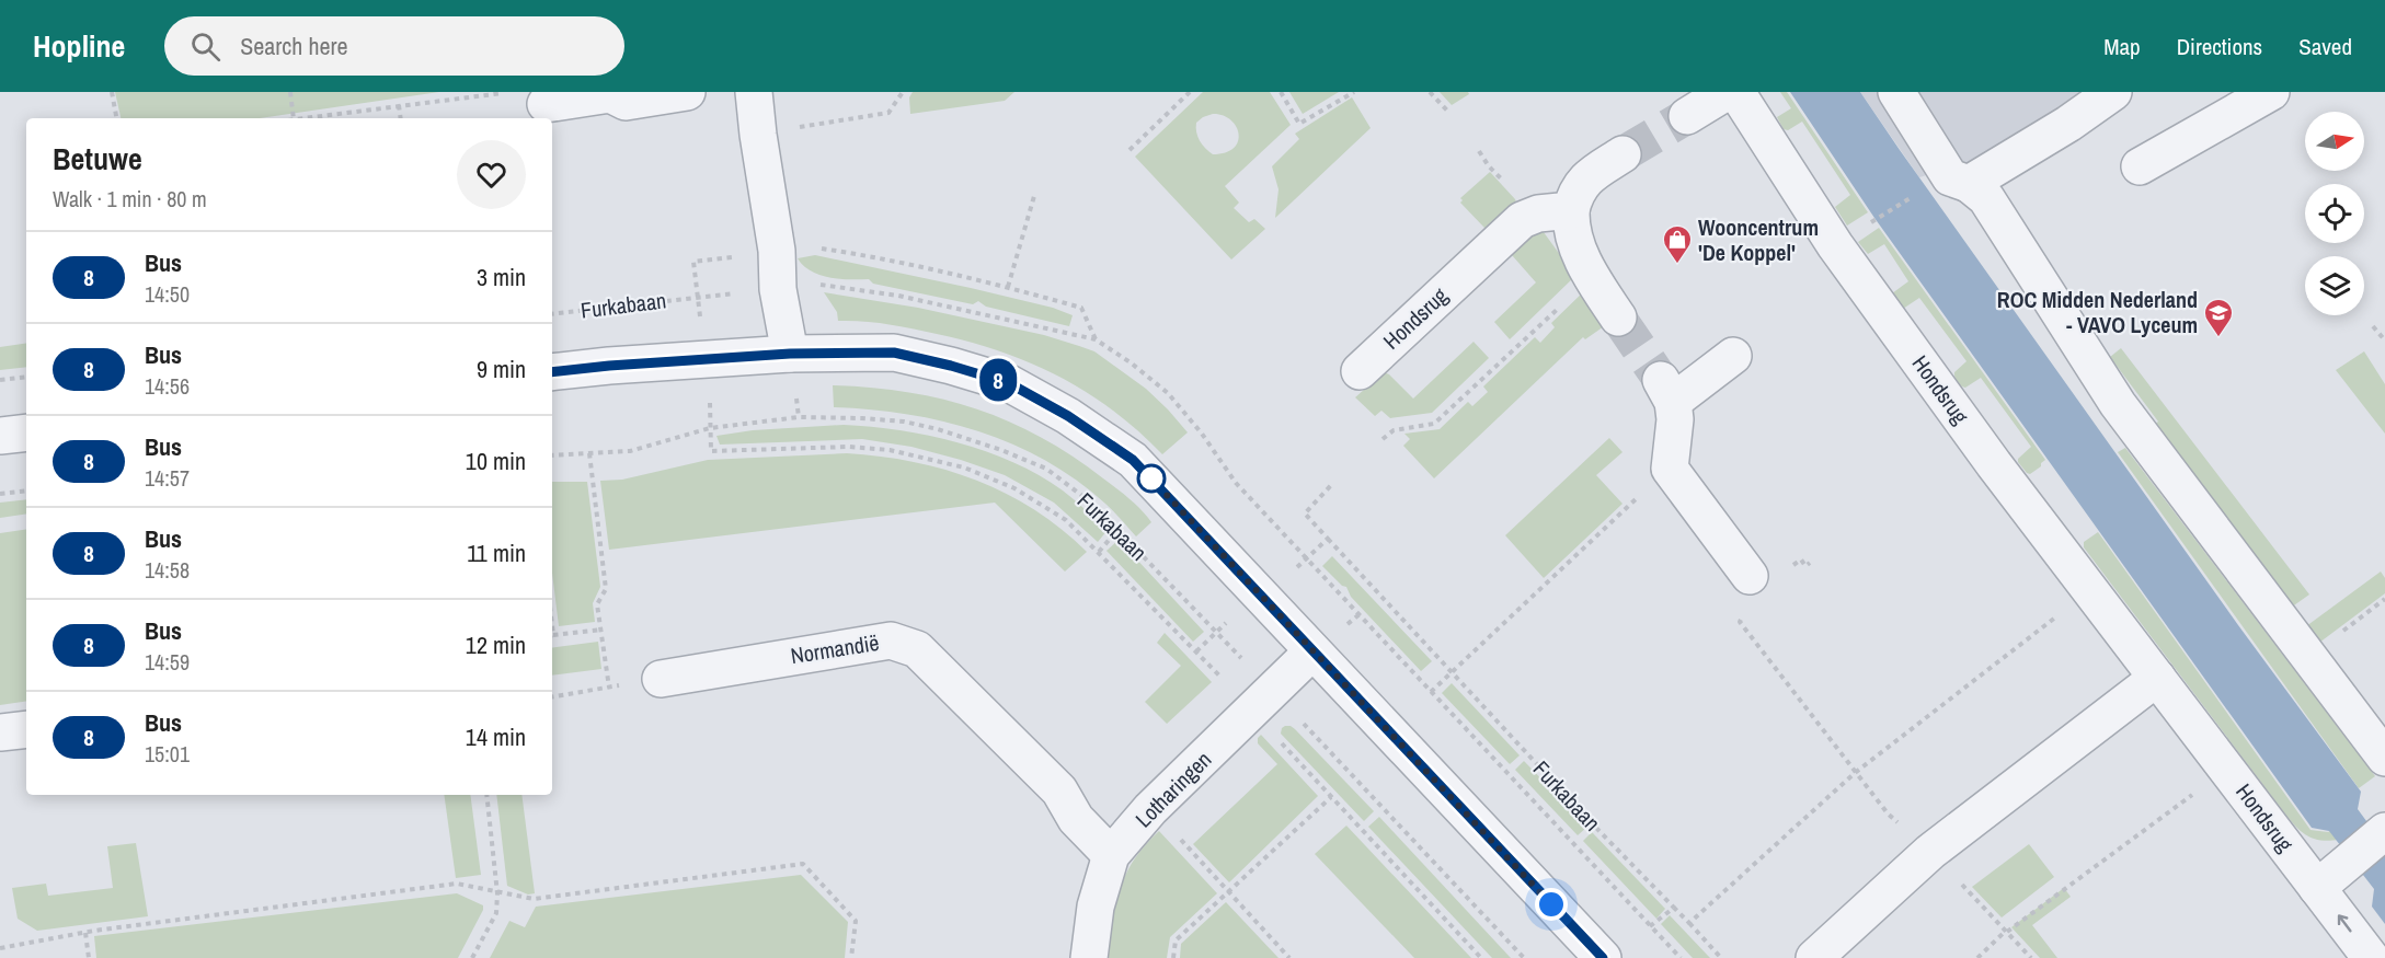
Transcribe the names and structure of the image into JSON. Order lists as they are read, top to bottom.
{
  "streets": {
    "street": ["Hondsrug", "Normandië", "Lotharingen"],
    "path": ["Furkabaan"]
  },
  "crossings": [
    ["Furkabaan", "Lotharingen"],
    ["Normandië", "Lotharingen"]
  ],
  "places": {
    "shop": ["Wooncentrum 'De Koppel'"],
    "school or university": ["ROC Midden Nederland - VAVO Lyceum"]
  },
  "lines": ["bus line 8"],
  "north": "right",
  "page": {
    "header": "Hopline",
    "search": "Search here",
    "nav": ["Map", "Directions", "Saved"],
    "on_map": "8",
    "heading": ["Betuwe", "Walk · 1 min · 80 m"],
    "list": [
      {
        "mark": "8",
        "name": "Bus",
        "note": "14:50",
        "value": "3 min"
      },
      {
        "mark": "8",
        "name": "Bus",
        "note": "14:56",
        "value": "9 min"
      },
      {
        "mark": "8",
        "name": "Bus",
        "note": "14:57",
        "value": "10 min"
      },
      {
        "mark": "8",
        "name": "Bus",
        "note": "14:58",
        "value": "11 min"
      },
      {
        "mark": "8",
        "name": "Bus",
        "note": "14:59",
        "value": "12 min"
      },
      {
        "mark": "8",
        "name": "Bus",
        "note": "15:01",
        "value": "14 min"
      }
    ]
  }
}
